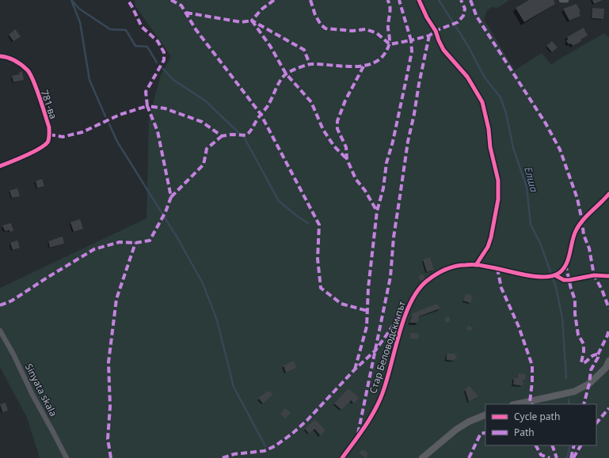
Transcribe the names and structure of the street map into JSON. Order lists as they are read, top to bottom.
{
  "streets": {
    "street": ["781-ва", "Стар Беловодски път", "Sinyata skala"]
  },
  "water": ["Елша"],
  "legend": ["Cycle path", "Path"]
}
